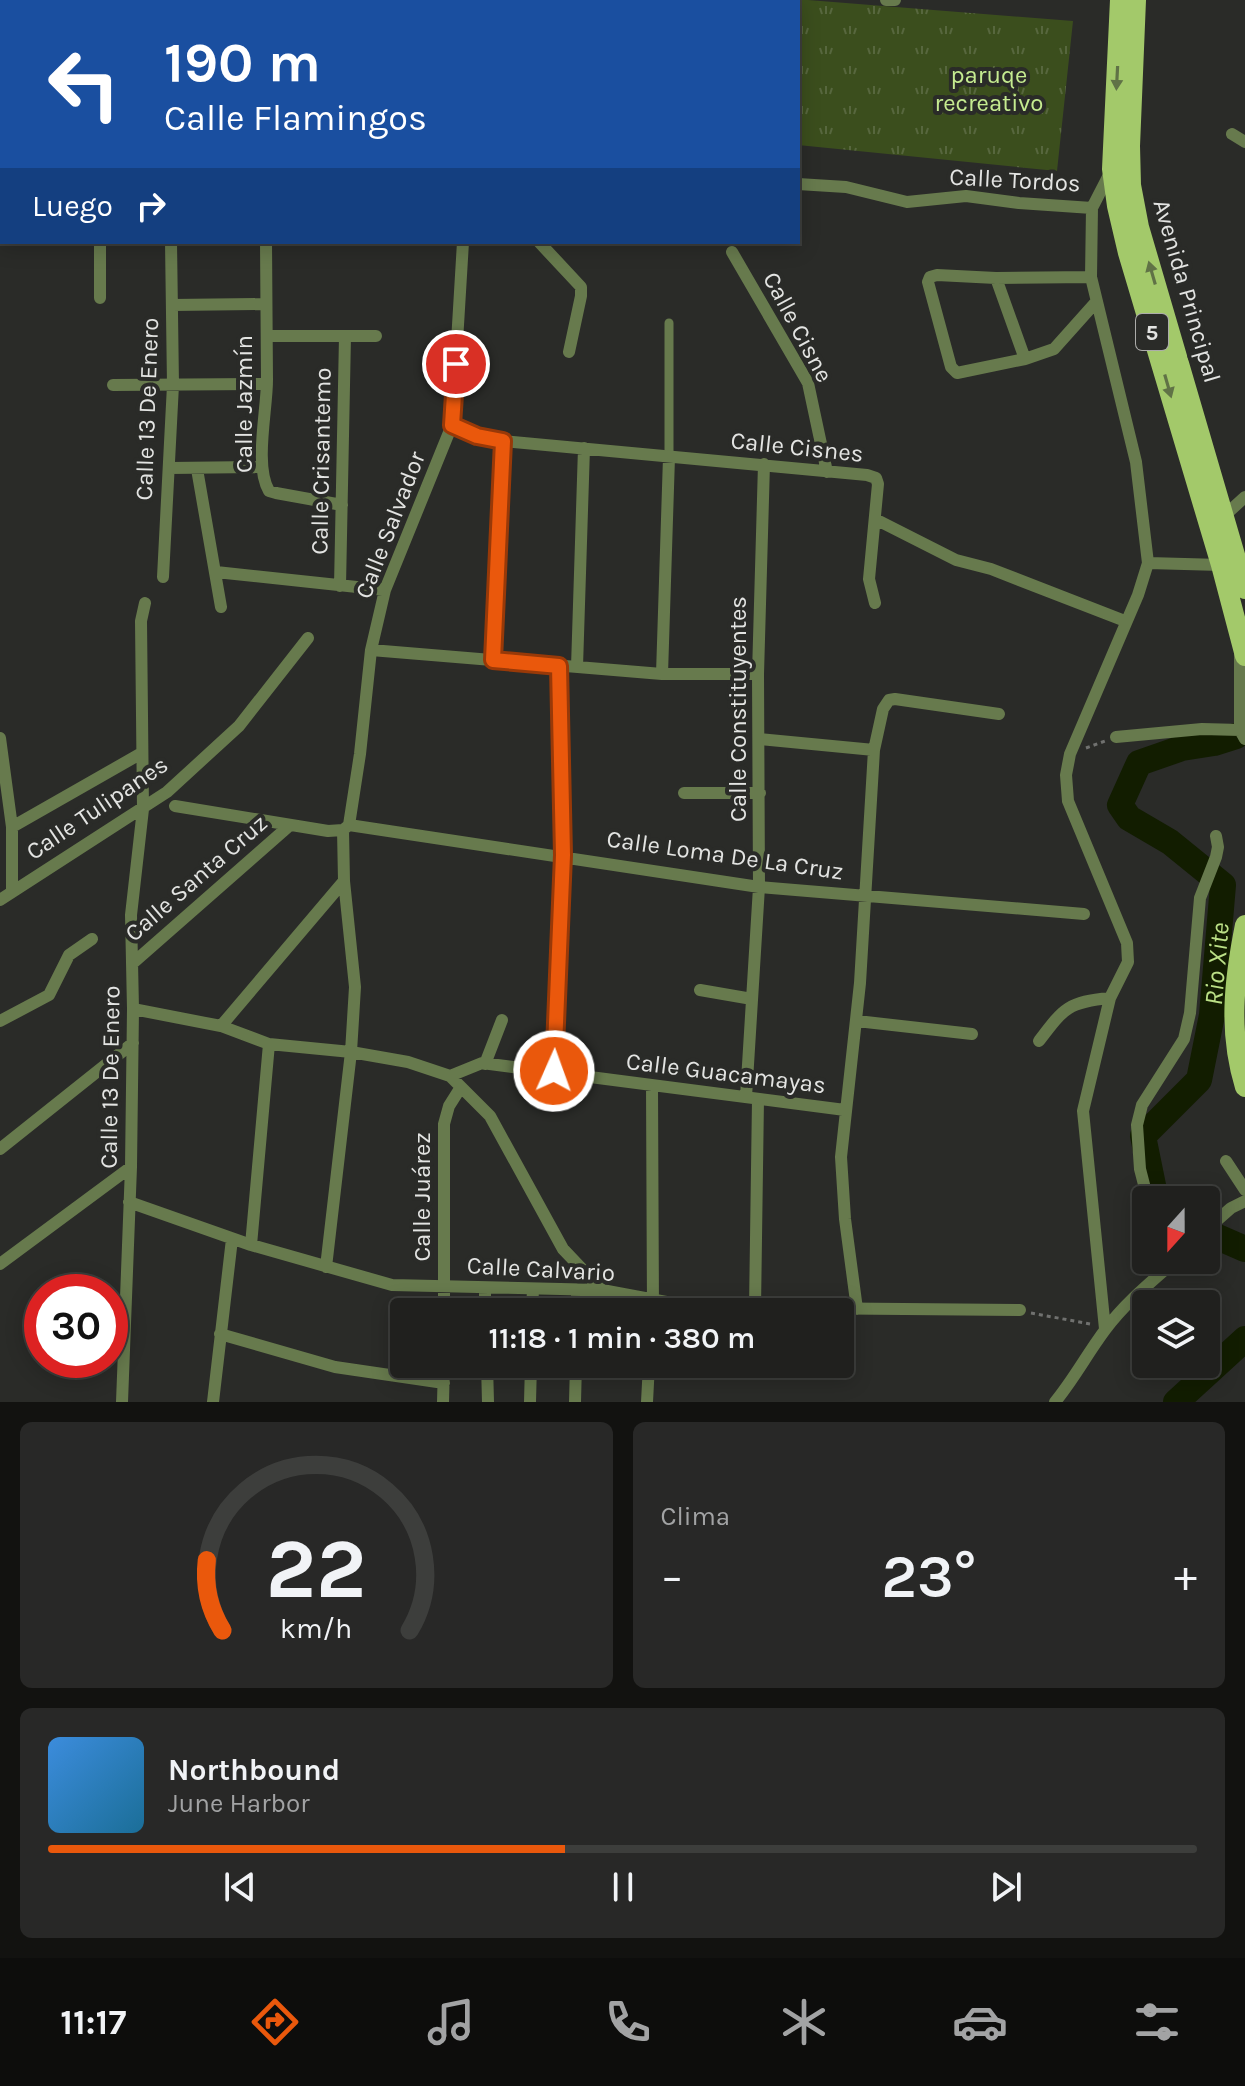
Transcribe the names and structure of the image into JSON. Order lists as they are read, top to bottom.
{
  "streets": {
    "main road": ["Avenida Principal", "5"],
    "street": [
      "Calle Tordos",
      "Calle Cisne",
      "Calle Jazmín",
      "Calle 13 De Enero",
      "Calle Cisnes",
      "Calle Crisantemo",
      "Calle Salvador",
      "Calle Constituyentes",
      "Calle Tulipanes",
      "Calle Loma De La Cruz",
      "Calle Santa Cruz",
      "Calle Guacamayas",
      "Calle Juárez",
      "Calle Calvario"
    ]
  },
  "crossings": [
    ["Calle Tordos", "Avenida Principal"],
    ["Calle Cisne", "Calle Cisnes"],
    ["Calle Jazmín", "Calle Crisantemo"],
    ["Calle 13 De Enero", "Calle Tulipanes"],
    ["Calle 13 De Enero", "Calle Santa Cruz"],
    ["Calle 13 De Enero", "Calle Calvario"],
    ["Calle Cisnes", "Calle Salvador"],
    ["Calle Cisnes", "Calle Constituyentes"],
    ["Calle Salvador", "Calle Loma De La Cruz"],
    ["Calle Salvador", "Calle Calvario"],
    ["Calle Constituyentes", "Calle Loma De La Cruz"],
    ["Calle Constituyentes", "Calle Guacamayas"],
    ["Calle Loma De La Cruz", "Calle Santa Cruz"],
    ["Calle Juárez", "Calle Calvario"]
  ],
  "water": ["Rio Xite"],
  "parks": ["paruqe recreativo"],
  "north": "bottom",
  "page": {
    "turn": ["190 m", "Calle Flamingos"],
    "then": "Luego",
    "limit": "30",
    "trip": "11:18 · 1 min · 380 m",
    "tile": "Clima",
    "heat": ["−", "23°", "+"],
    "song": ["Northbound", "June Harbor"],
    "tabs": "11:17",
    "gauge": ["22", "km/h"]
  }
}
